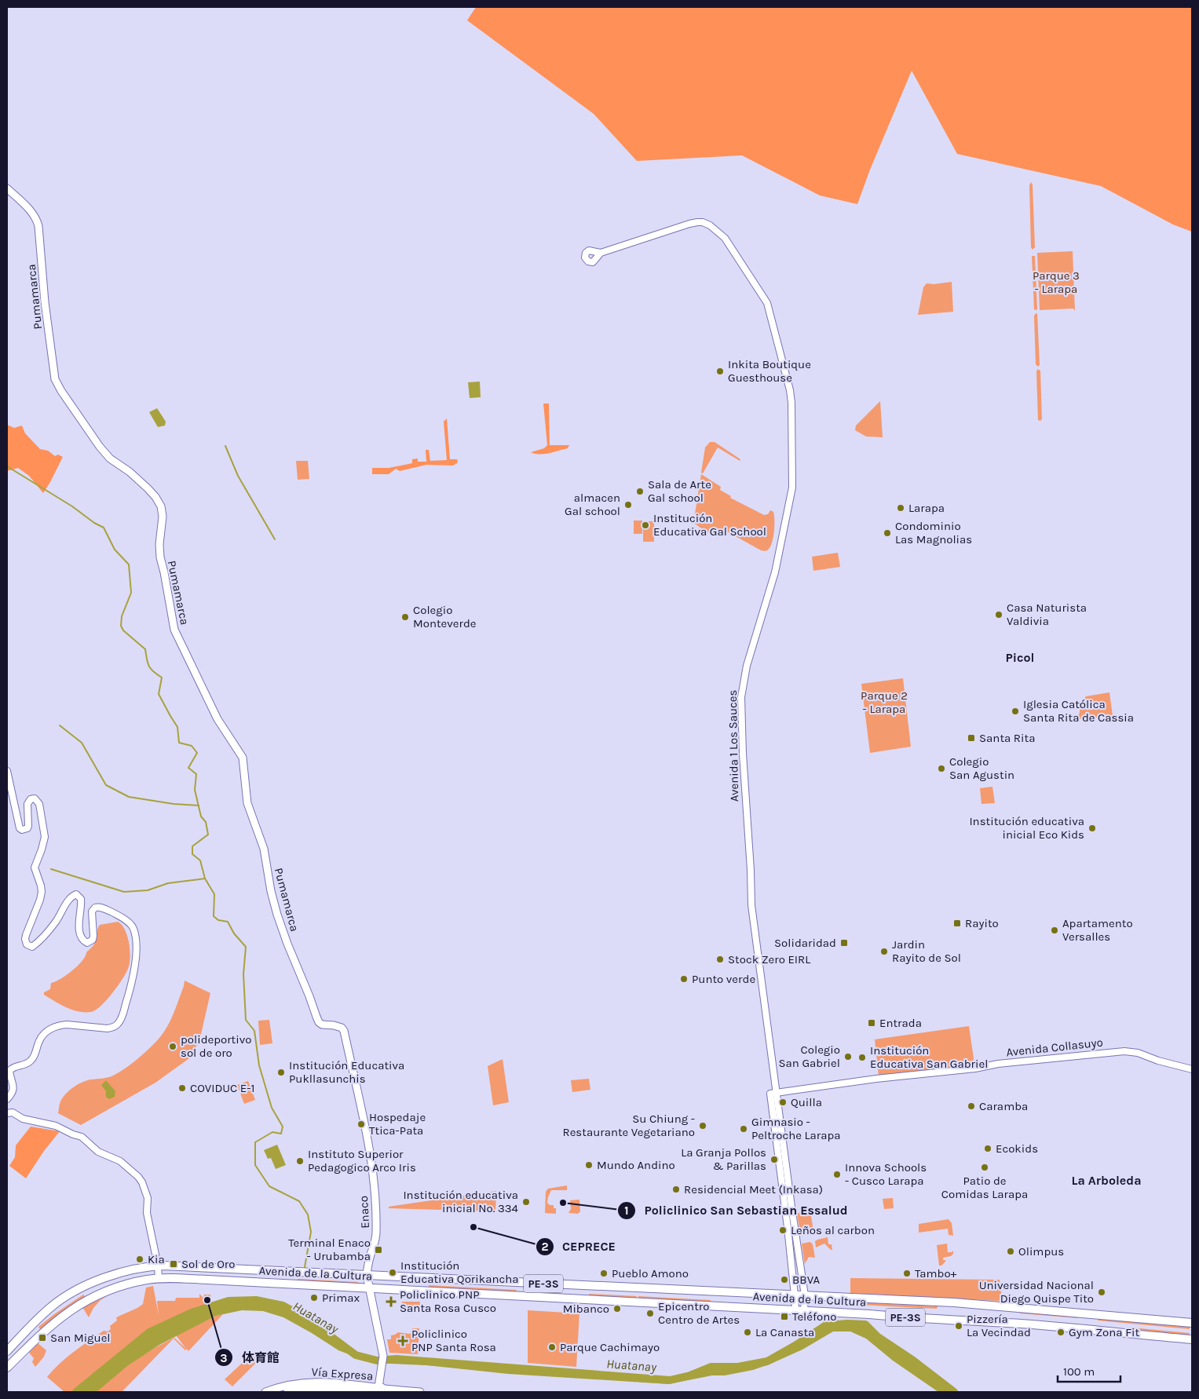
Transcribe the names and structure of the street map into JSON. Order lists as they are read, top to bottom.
{
  "streets": {
    "highway": ["Avenida de la Cultura", "PE-3S"],
    "main road": ["Pumamarca", "Enaco", "Vía Expresa"],
    "street": ["Avenida 1 Los Sauces", "Avenida Collasuyo"]
  },
  "crossings": [
    ["Pumamarca", "Enaco"],
    ["Avenida 1 Los Sauces", "Avenida Collasuyo"],
    ["Avenida 1 Los Sauces", "Avenida de la Cultura"],
    ["Enaco", "Avenida de la Cultura"],
    ["Enaco", "Vía Expresa"]
  ],
  "districts": ["Picol", "La Arboleda"],
  "water": ["Huatanay"],
  "parks": ["Parque 3 - Larapa", "Parque 2 - Larapa"],
  "places": {
    "other": [
      "Inkita Boutique Guesthouse",
      "Sala de Arte Gal school",
      "almacen Gal school",
      "Larapa",
      "Institución Educativa Gal School",
      "Condominio Las Magnolias",
      "Casa Naturista Valdivia",
      "Colegio Monteverde",
      "Iglesia Católica Santa Rita de Cassia",
      "Colegio San Agustin",
      "Institución educativa inicial Eco Kids",
      "Apartamento Versalles",
      "Jardin Rayito de Sol",
      "Stock Zero EIRL",
      "Punto verde",
      "polideportivo sol de oro",
      "Colegio San Gabriel",
      "Institución Educativa San Gabriel",
      "Institución Educativa Pukllasunchis",
      "COVIDUC E-1",
      "Quilla",
      "Caramba",
      "Hospedaje Ttica-Pata",
      "Su Chiung - Restaurante Vegetariano",
      "Gimnasio - Peltroche Larapa",
      "Ecokids",
      "La Granja Pollos & Parillas",
      "Instituto Superior Pedagogico Arco Iris",
      "Mundo Andino",
      "Patio de Comidas Larapa",
      "Innova Schools - Cusco Larapa",
      "Residencial Meet (Inkasa)",
      "Institución educativa inicial No. 334",
      "Policlinico San Sebastian Essalud",
      "CEPRECE",
      "Leños al carbon",
      "Olimpus",
      "Kia",
      "Institución Educativa Qorikancha",
      "Pueblo Amono",
      "Tambo+",
      "BBVA",
      "Universidad Nacional Diego Quispe Tito",
      "Primax",
      "体育館",
      "Mibanco",
      "Epicentro Centro de Artes",
      "Pizzería La Vecindad",
      "La Canasta",
      "Gym Zona Fit",
      "Parque Cachimayo"
    ],
    "transit": [
      "Santa Rita",
      "Rayito",
      "Solidaridad",
      "Entrada",
      "Terminal Enaco - Urubamba",
      "Sol de Oro",
      "Teléfono",
      "San Miguel"
    ],
    "health": ["Policlinico PNP Santa Rosa Cusco", "Policlinico PNP Santa Rosa"]
  },
  "scale_bar": "100 m"
}
